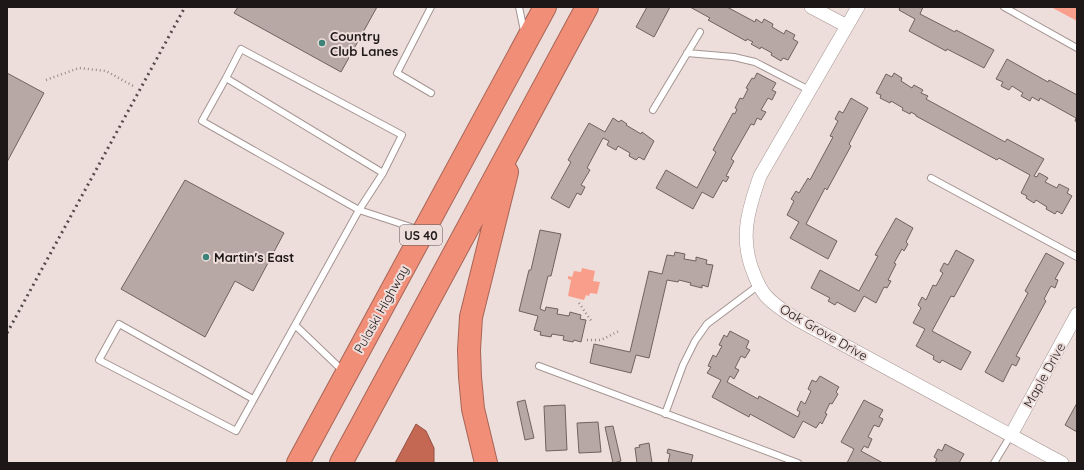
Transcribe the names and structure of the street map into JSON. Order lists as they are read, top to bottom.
{
  "streets": {
    "highway": ["US 40", "Pulaski Highway"],
    "street": ["Oak Grove Drive", "Maple Drive"]
  },
  "crossings": [
    ["Oak Grove Drive", "Maple Drive"]
  ],
  "places": ["Country Club Lanes", "Martin's East"]
}
